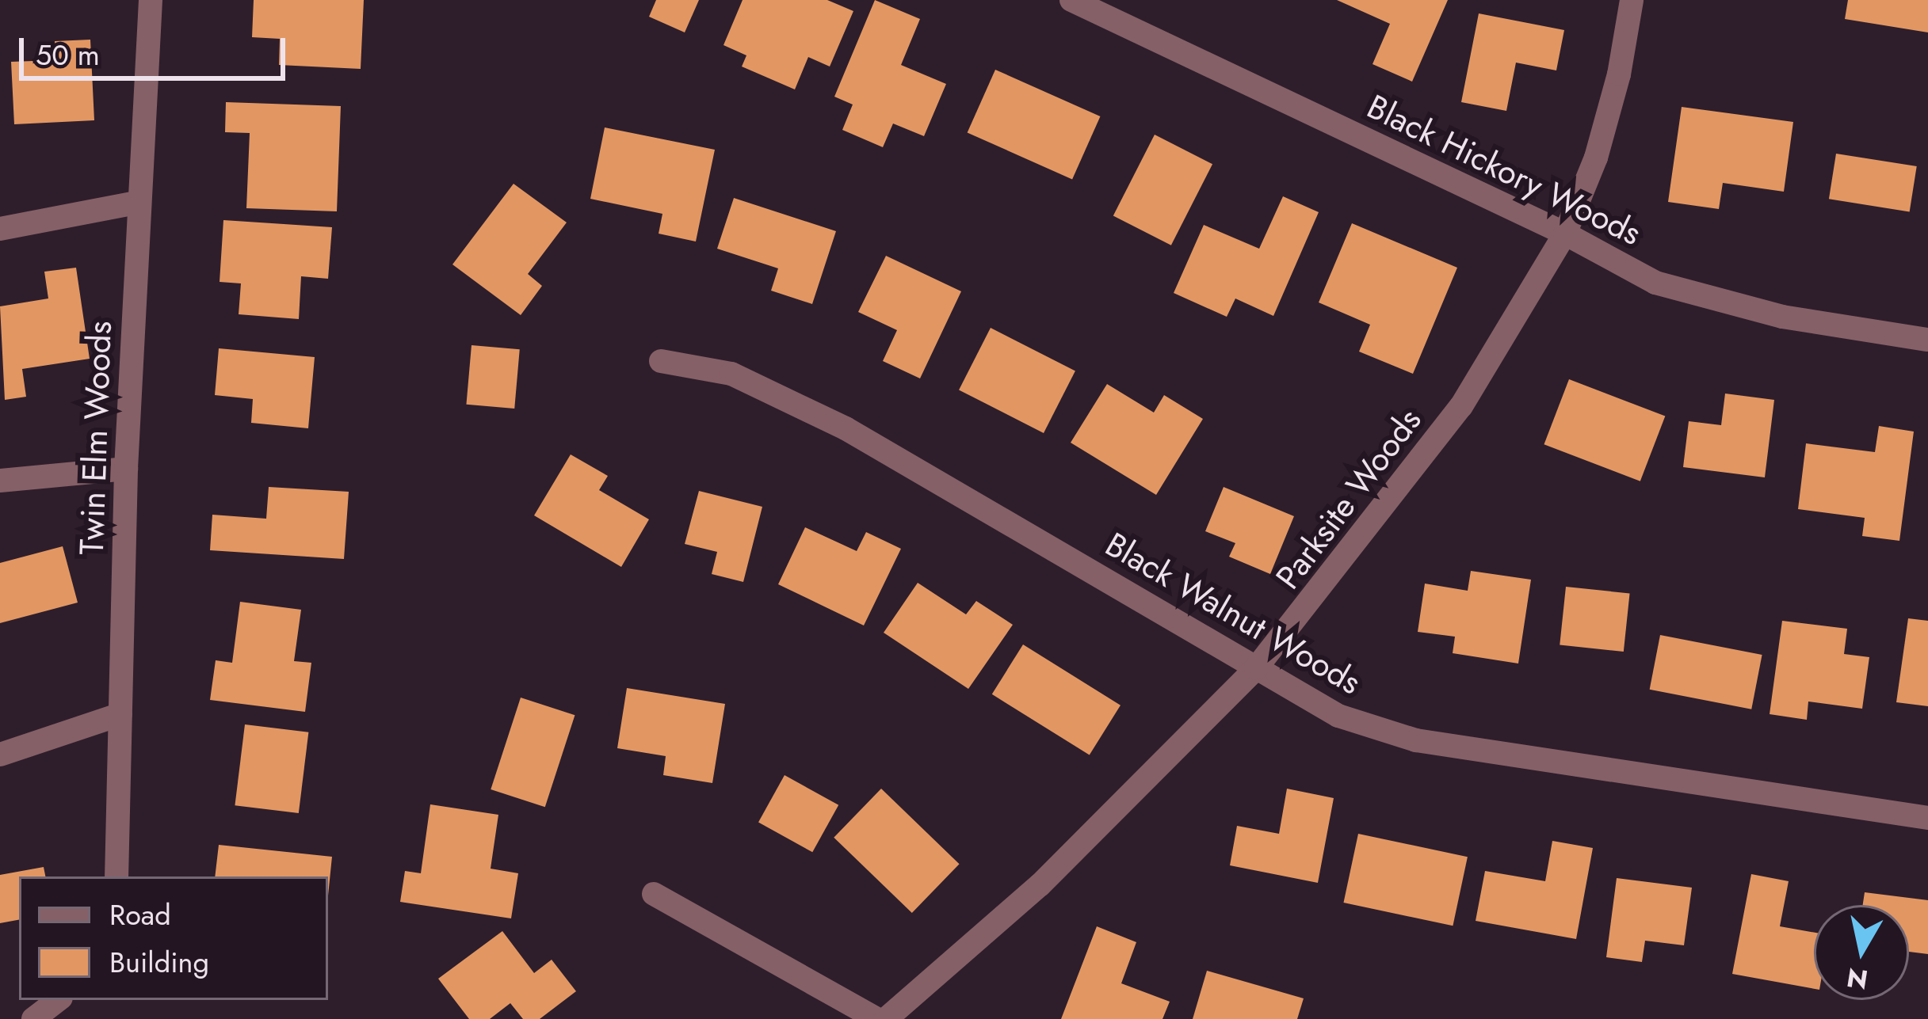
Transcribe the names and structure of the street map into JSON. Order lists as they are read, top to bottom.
{
  "streets": {
    "street": [
      "Black Hickory Woods",
      "Twin Elm Woods",
      "Parksite Woods",
      "Black Walnut Woods"
    ]
  },
  "crossings": [
    ["Black Hickory Woods", "Parksite Woods"],
    ["Parksite Woods", "Black Walnut Woods"]
  ],
  "legend": ["Road", "Building"],
  "scale_bar": "50 m",
  "north": "bottom"
}
